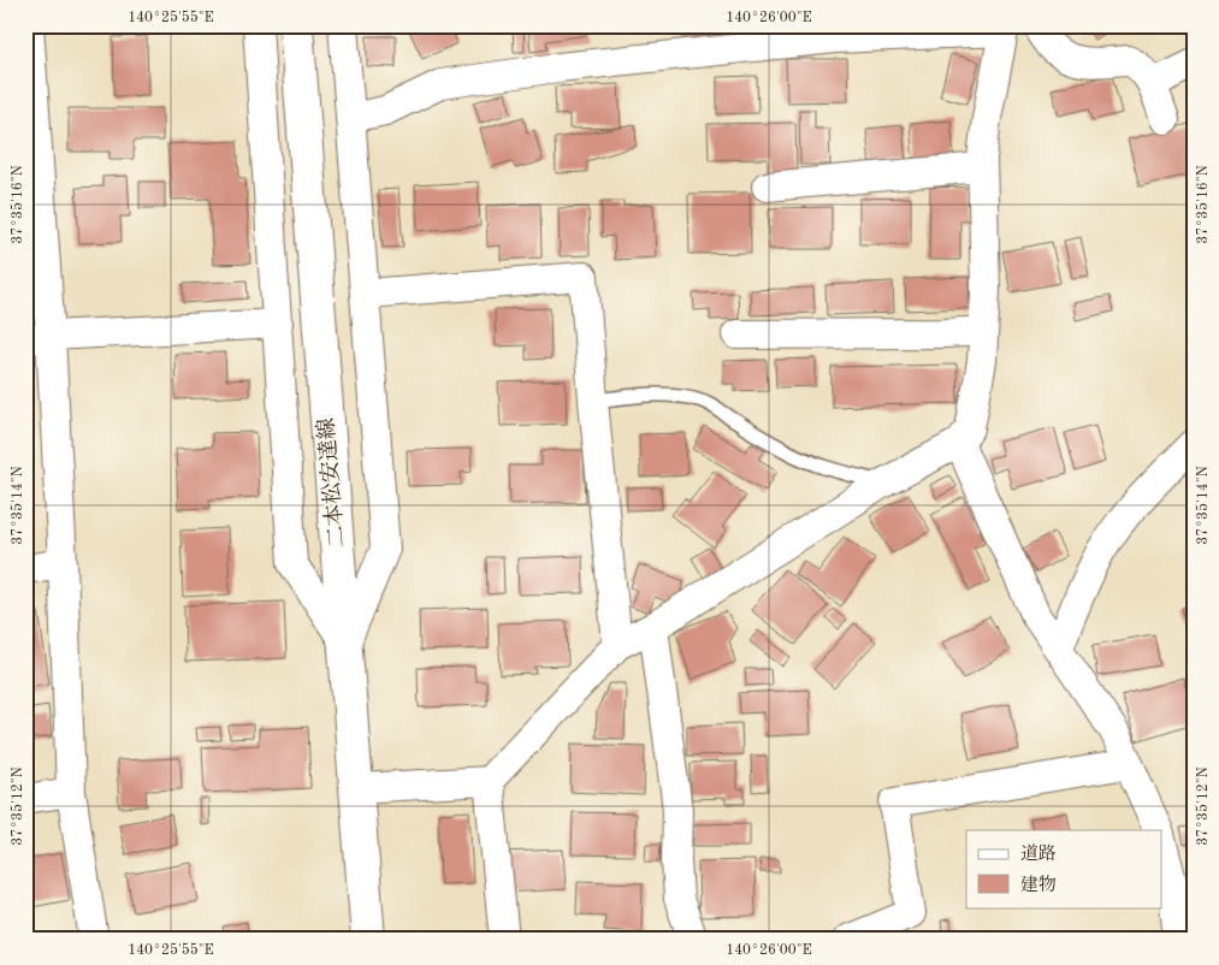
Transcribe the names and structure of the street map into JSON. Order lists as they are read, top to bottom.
{
  "streets": {
    "main road": ["二本松安達線"]
  },
  "legend": ["道路", "建物"],
  "coordinates": [
    "140°25'55\"E",
    "140°26'00\"E",
    "37°35'16\"N",
    "37°35'14\"N",
    "37°35'12\"N"
  ]
}
